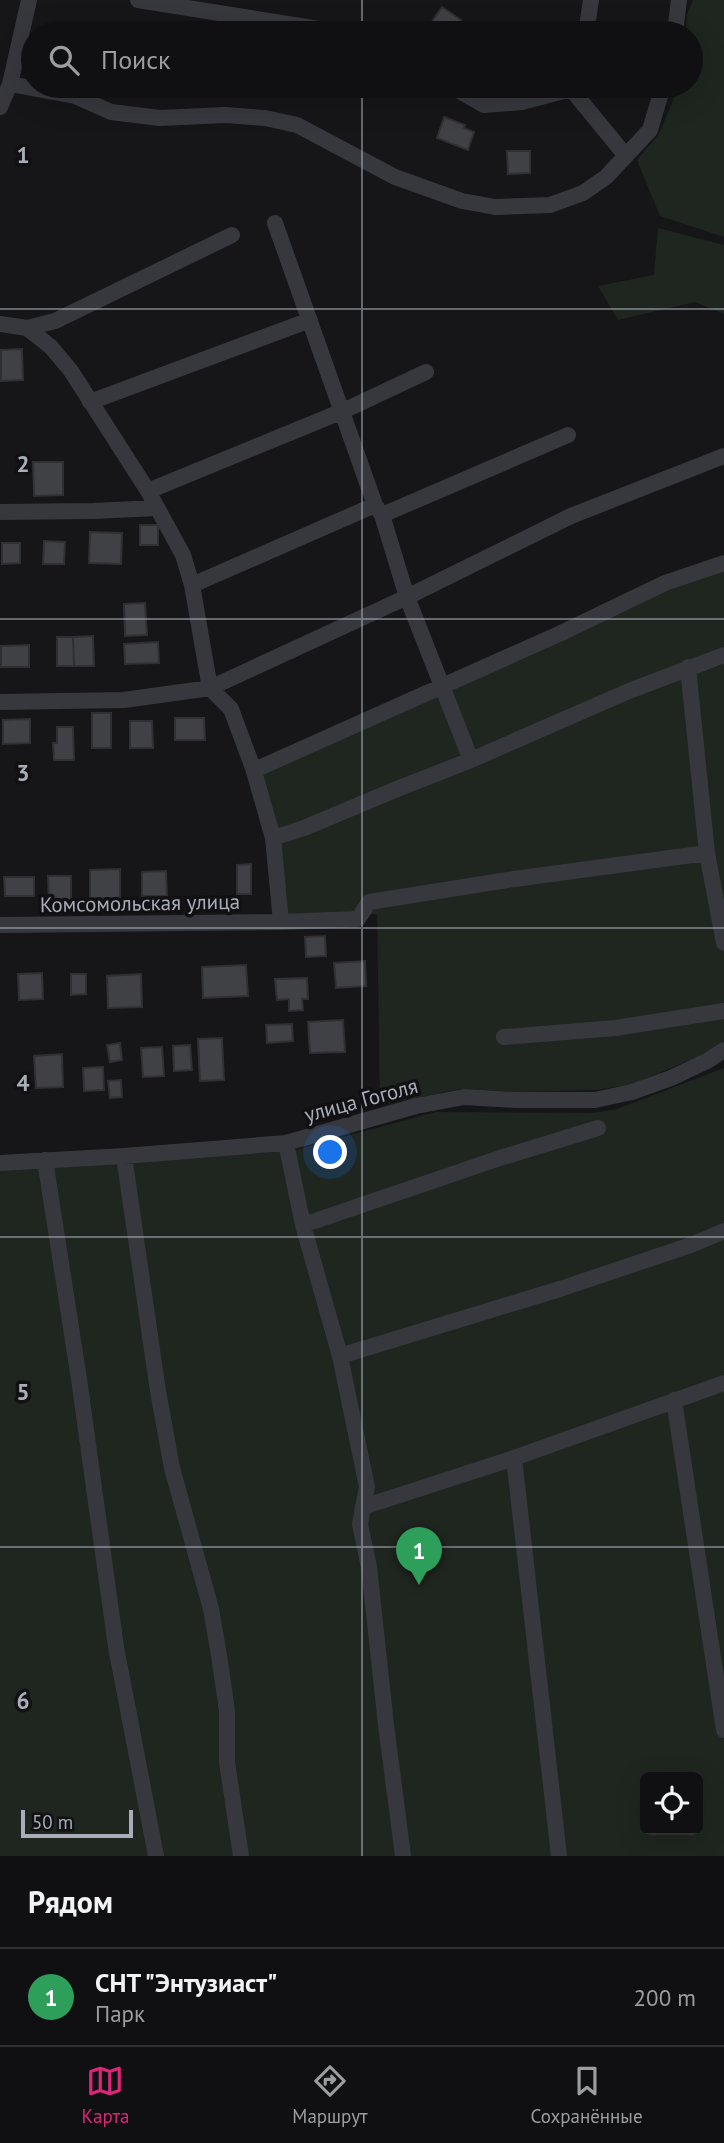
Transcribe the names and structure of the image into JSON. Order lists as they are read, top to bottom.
{
  "streets": {
    "street": ["Комсомольская улица", "улица Гоголя"]
  },
  "scale_bar": "50 m",
  "page": {
    "search": "Поиск",
    "pins": "1",
    "scale": "50 m",
    "heading": "Рядом",
    "list": [
      {
        "mark": "1",
        "name": "СНТ \"Энтузиаст\"",
        "note": "Парк",
        "value": "200 m"
      }
    ],
    "nav": ["Карта", "Маршрут", "Сохранённые"]
  },
  "grid": {
    "rows": [
      "1",
      "2",
      "3",
      "4",
      "5",
      "6"
    ]
  }
}
